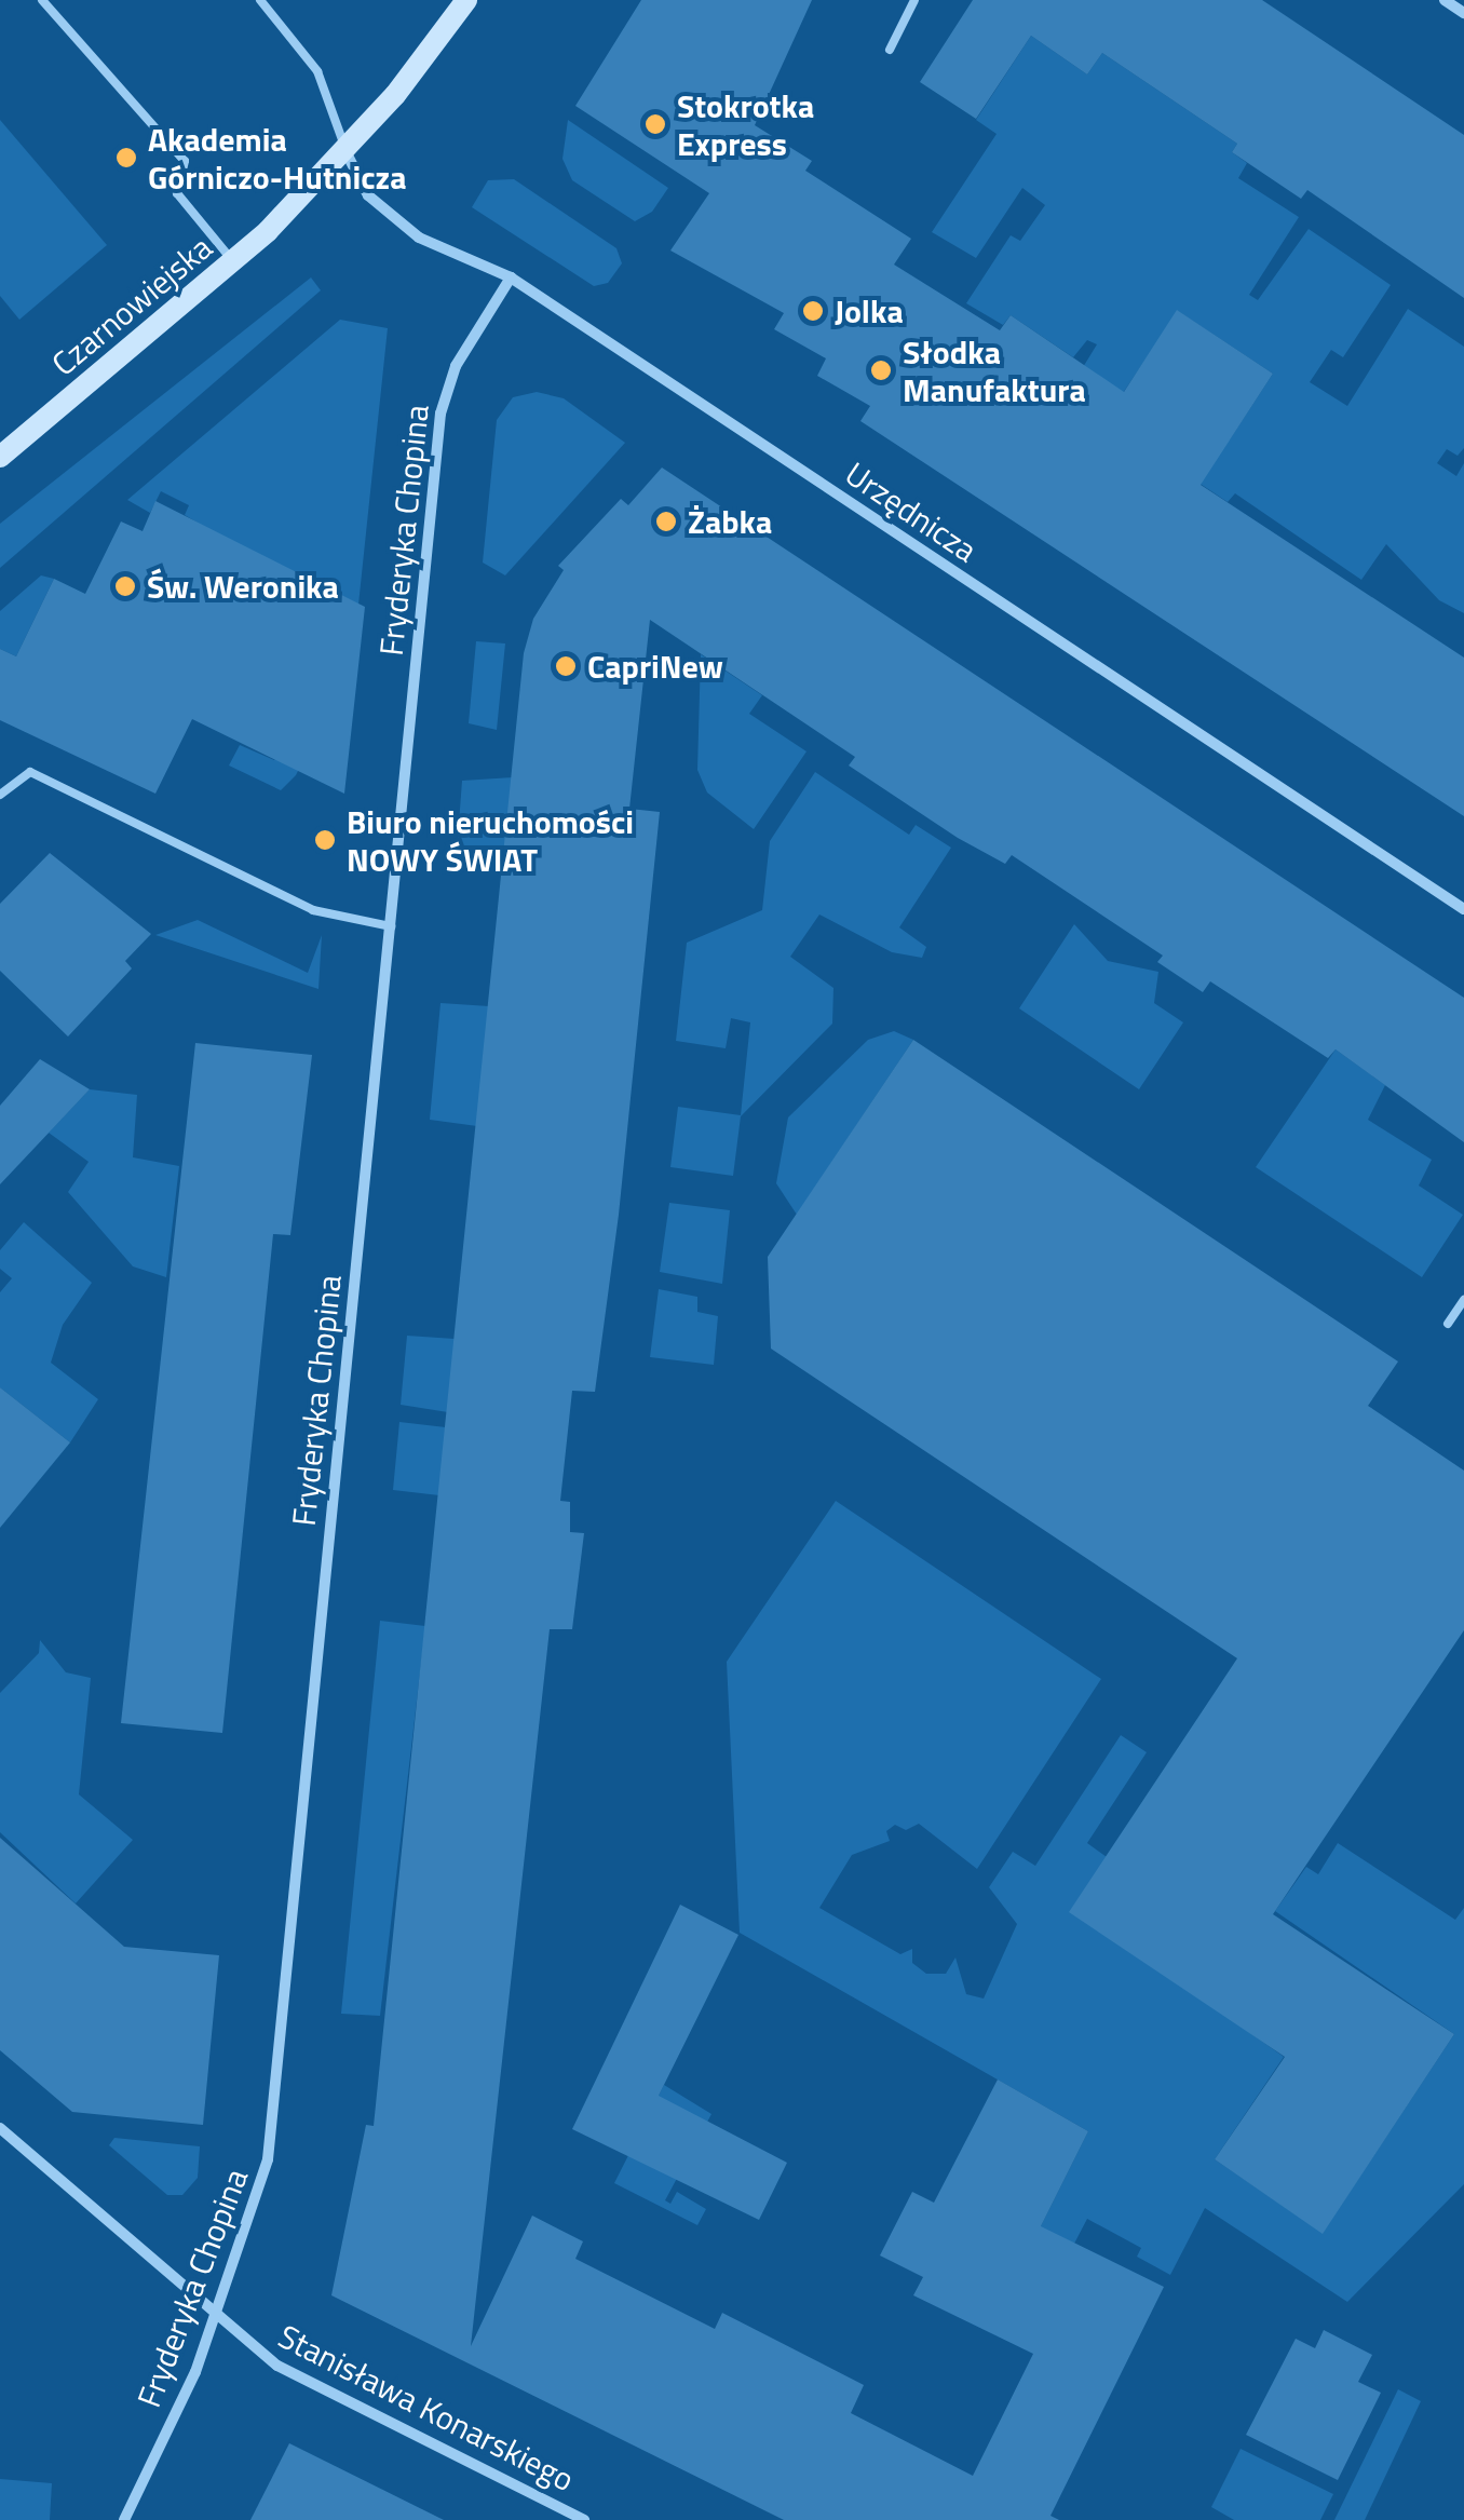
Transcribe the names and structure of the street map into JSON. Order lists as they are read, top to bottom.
{
  "streets": {
    "main road": ["Czarnowiejska"],
    "street": ["Urzędnicza", "Fryderyka Chopina", "Stanisława Konarskiego"]
  },
  "crossings": [
    ["Czarnowiejska", "Urzędnicza"],
    ["Urzędnicza", "Fryderyka Chopina"],
    ["Fryderyka Chopina", "Stanisława Konarskiego"]
  ],
  "places": [
    "Stokrotka Express",
    "Akademia Górniczo-Hutnicza",
    "Jolka",
    "Słodka Manufaktura",
    "Żabka",
    "Św. Weronika",
    "CapriNew",
    "Biuro nieruchomości NOWY ŚWIAT"
  ]
}
